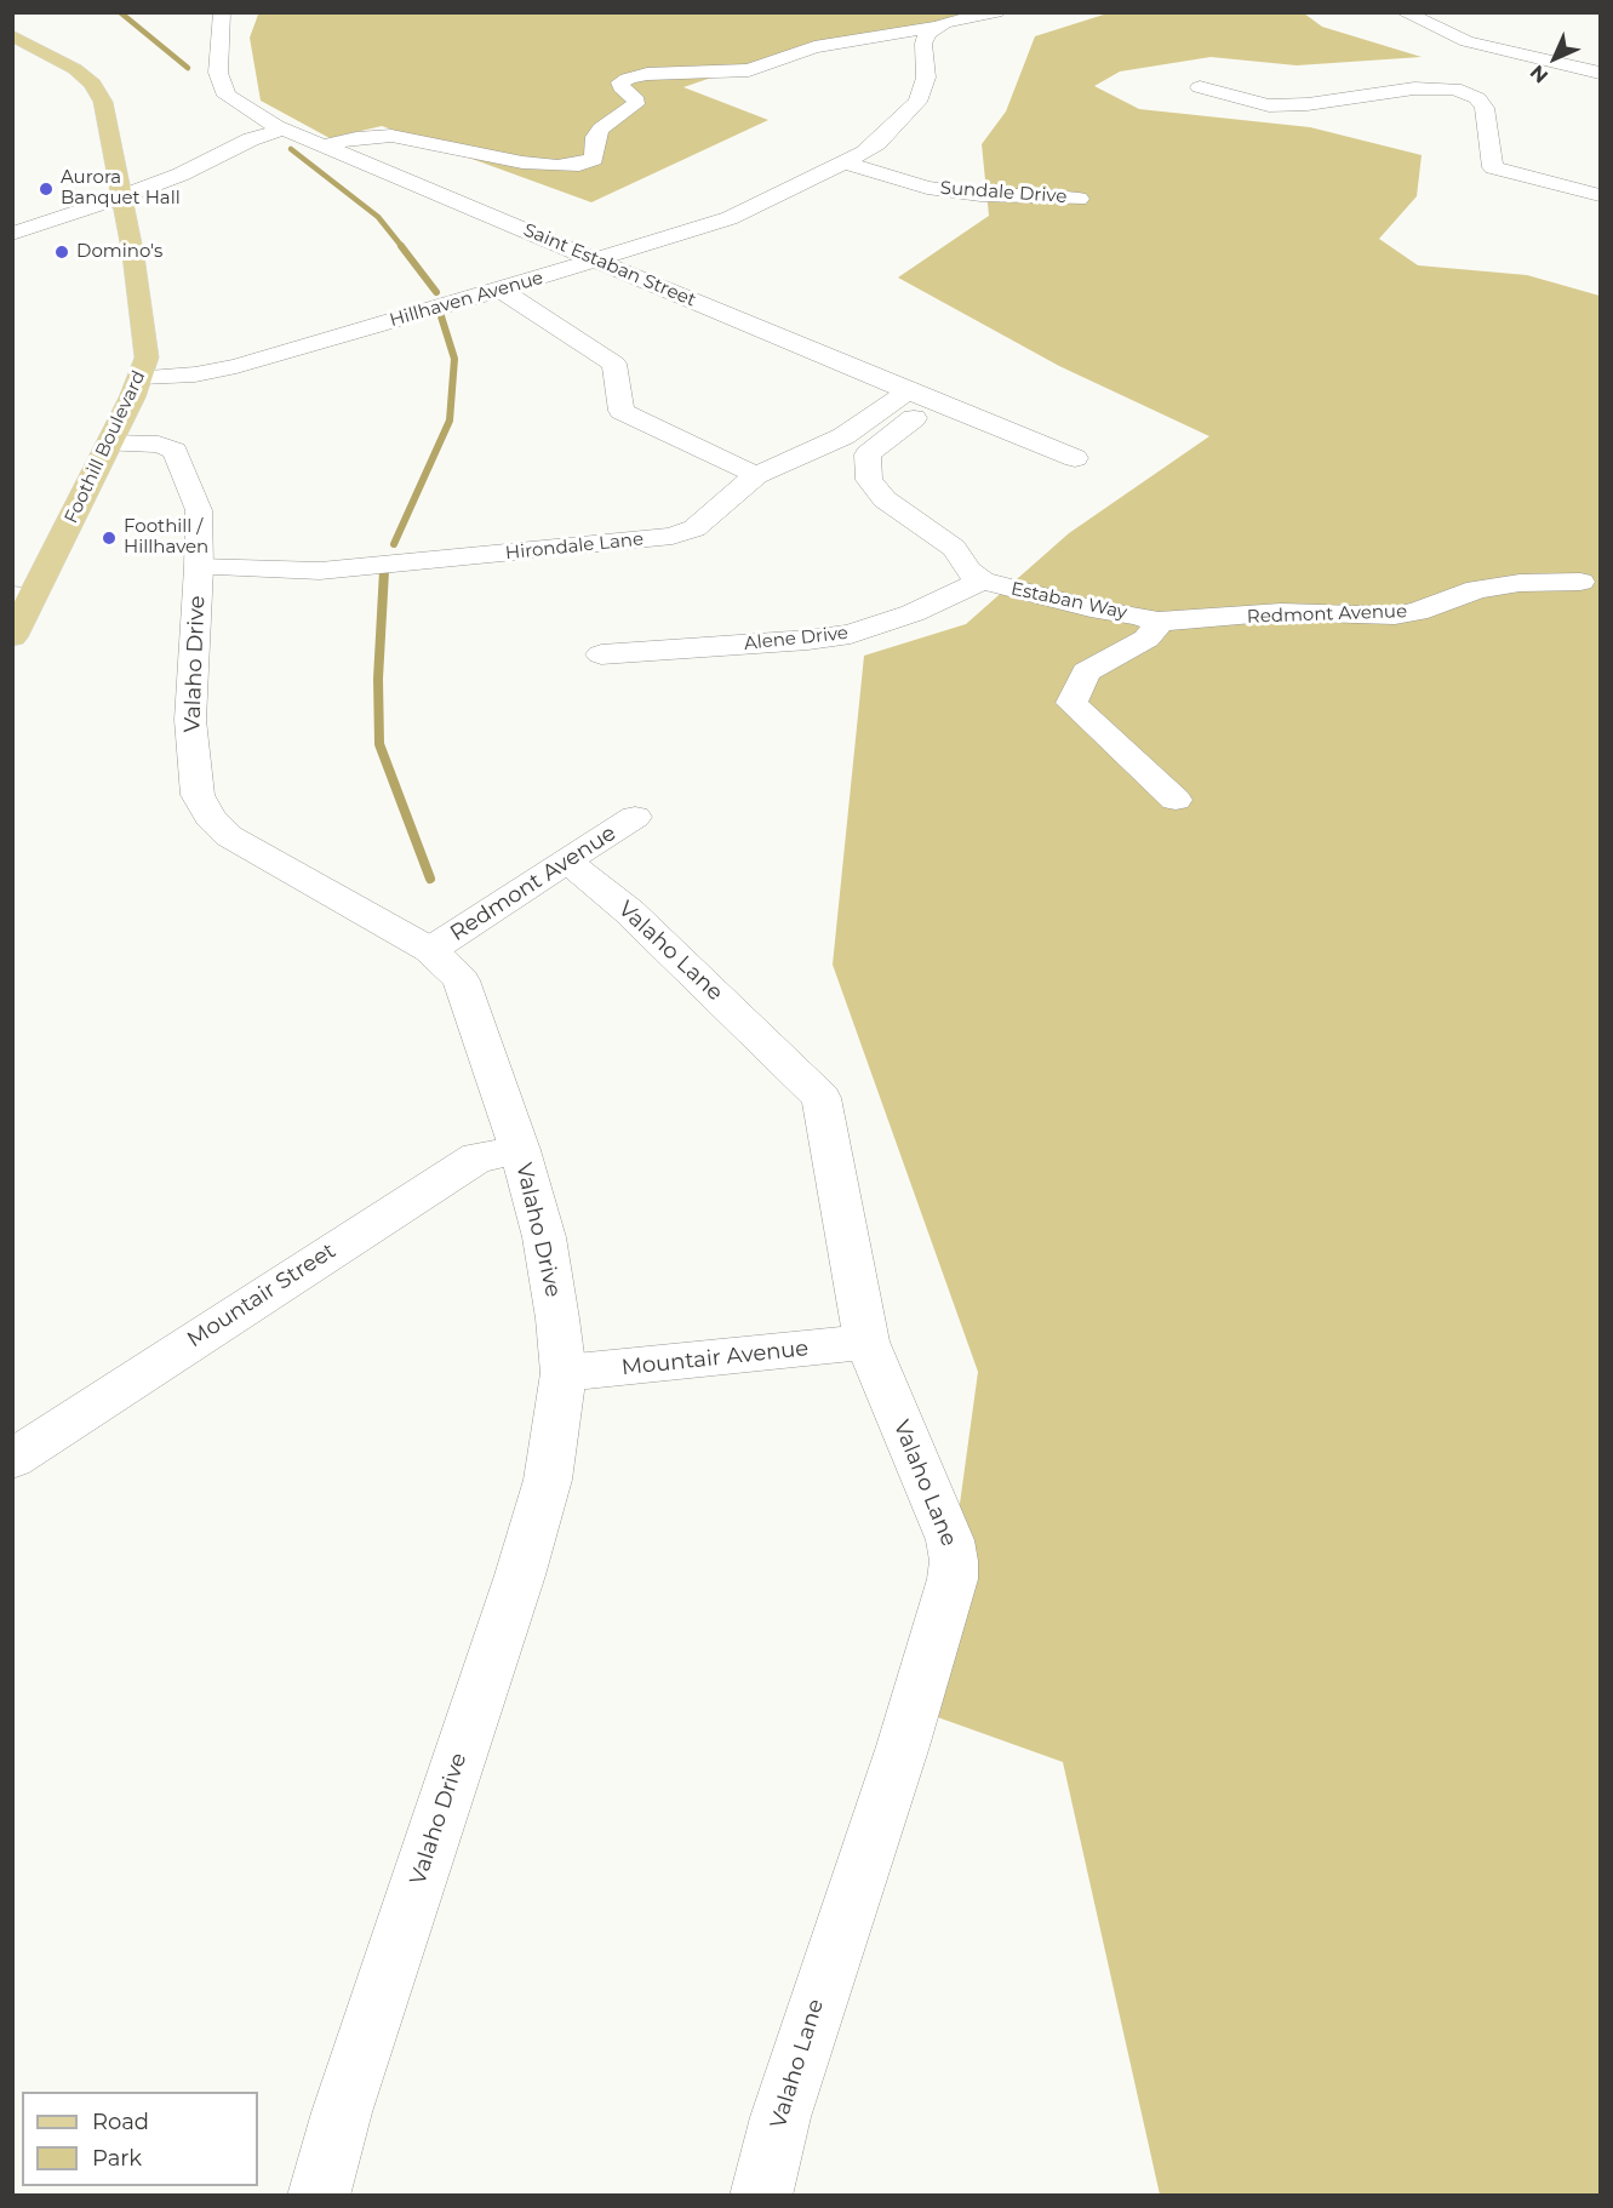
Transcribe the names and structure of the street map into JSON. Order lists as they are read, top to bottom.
{
  "streets": {
    "main road": ["Foothill Boulevard"],
    "street": [
      "Sundale Drive",
      "Saint Estaban Street",
      "Hillhaven Avenue",
      "Hirondale Lane",
      "Estaban Way",
      "Redmont Avenue",
      "Alene Drive",
      "Valaho Drive",
      "Valaho Lane",
      "Mountair Street",
      "Mountair Avenue"
    ]
  },
  "crossings": [
    ["Sundale Drive", "Hillhaven Avenue"],
    ["Saint Estaban Street", "Hillhaven Avenue"],
    ["Saint Estaban Street", "Hirondale Lane"],
    ["Saint Estaban Street", "Estaban Way"],
    ["Hillhaven Avenue", "Foothill Boulevard"],
    ["Foothill Boulevard", "Valaho Drive"],
    ["Hirondale Lane", "Valaho Drive"],
    ["Estaban Way", "Redmont Avenue"],
    ["Estaban Way", "Alene Drive"],
    ["Redmont Avenue", "Valaho Drive"],
    ["Redmont Avenue", "Valaho Lane"],
    ["Valaho Drive", "Mountair Street"],
    ["Valaho Drive", "Mountair Avenue"],
    ["Valaho Lane", "Mountair Avenue"]
  ],
  "places": ["Aurora Banquet Hall", "Domino's", "Foothill / Hillhaven"],
  "legend": ["Road", "Park"],
  "north": "bottom left"
}
